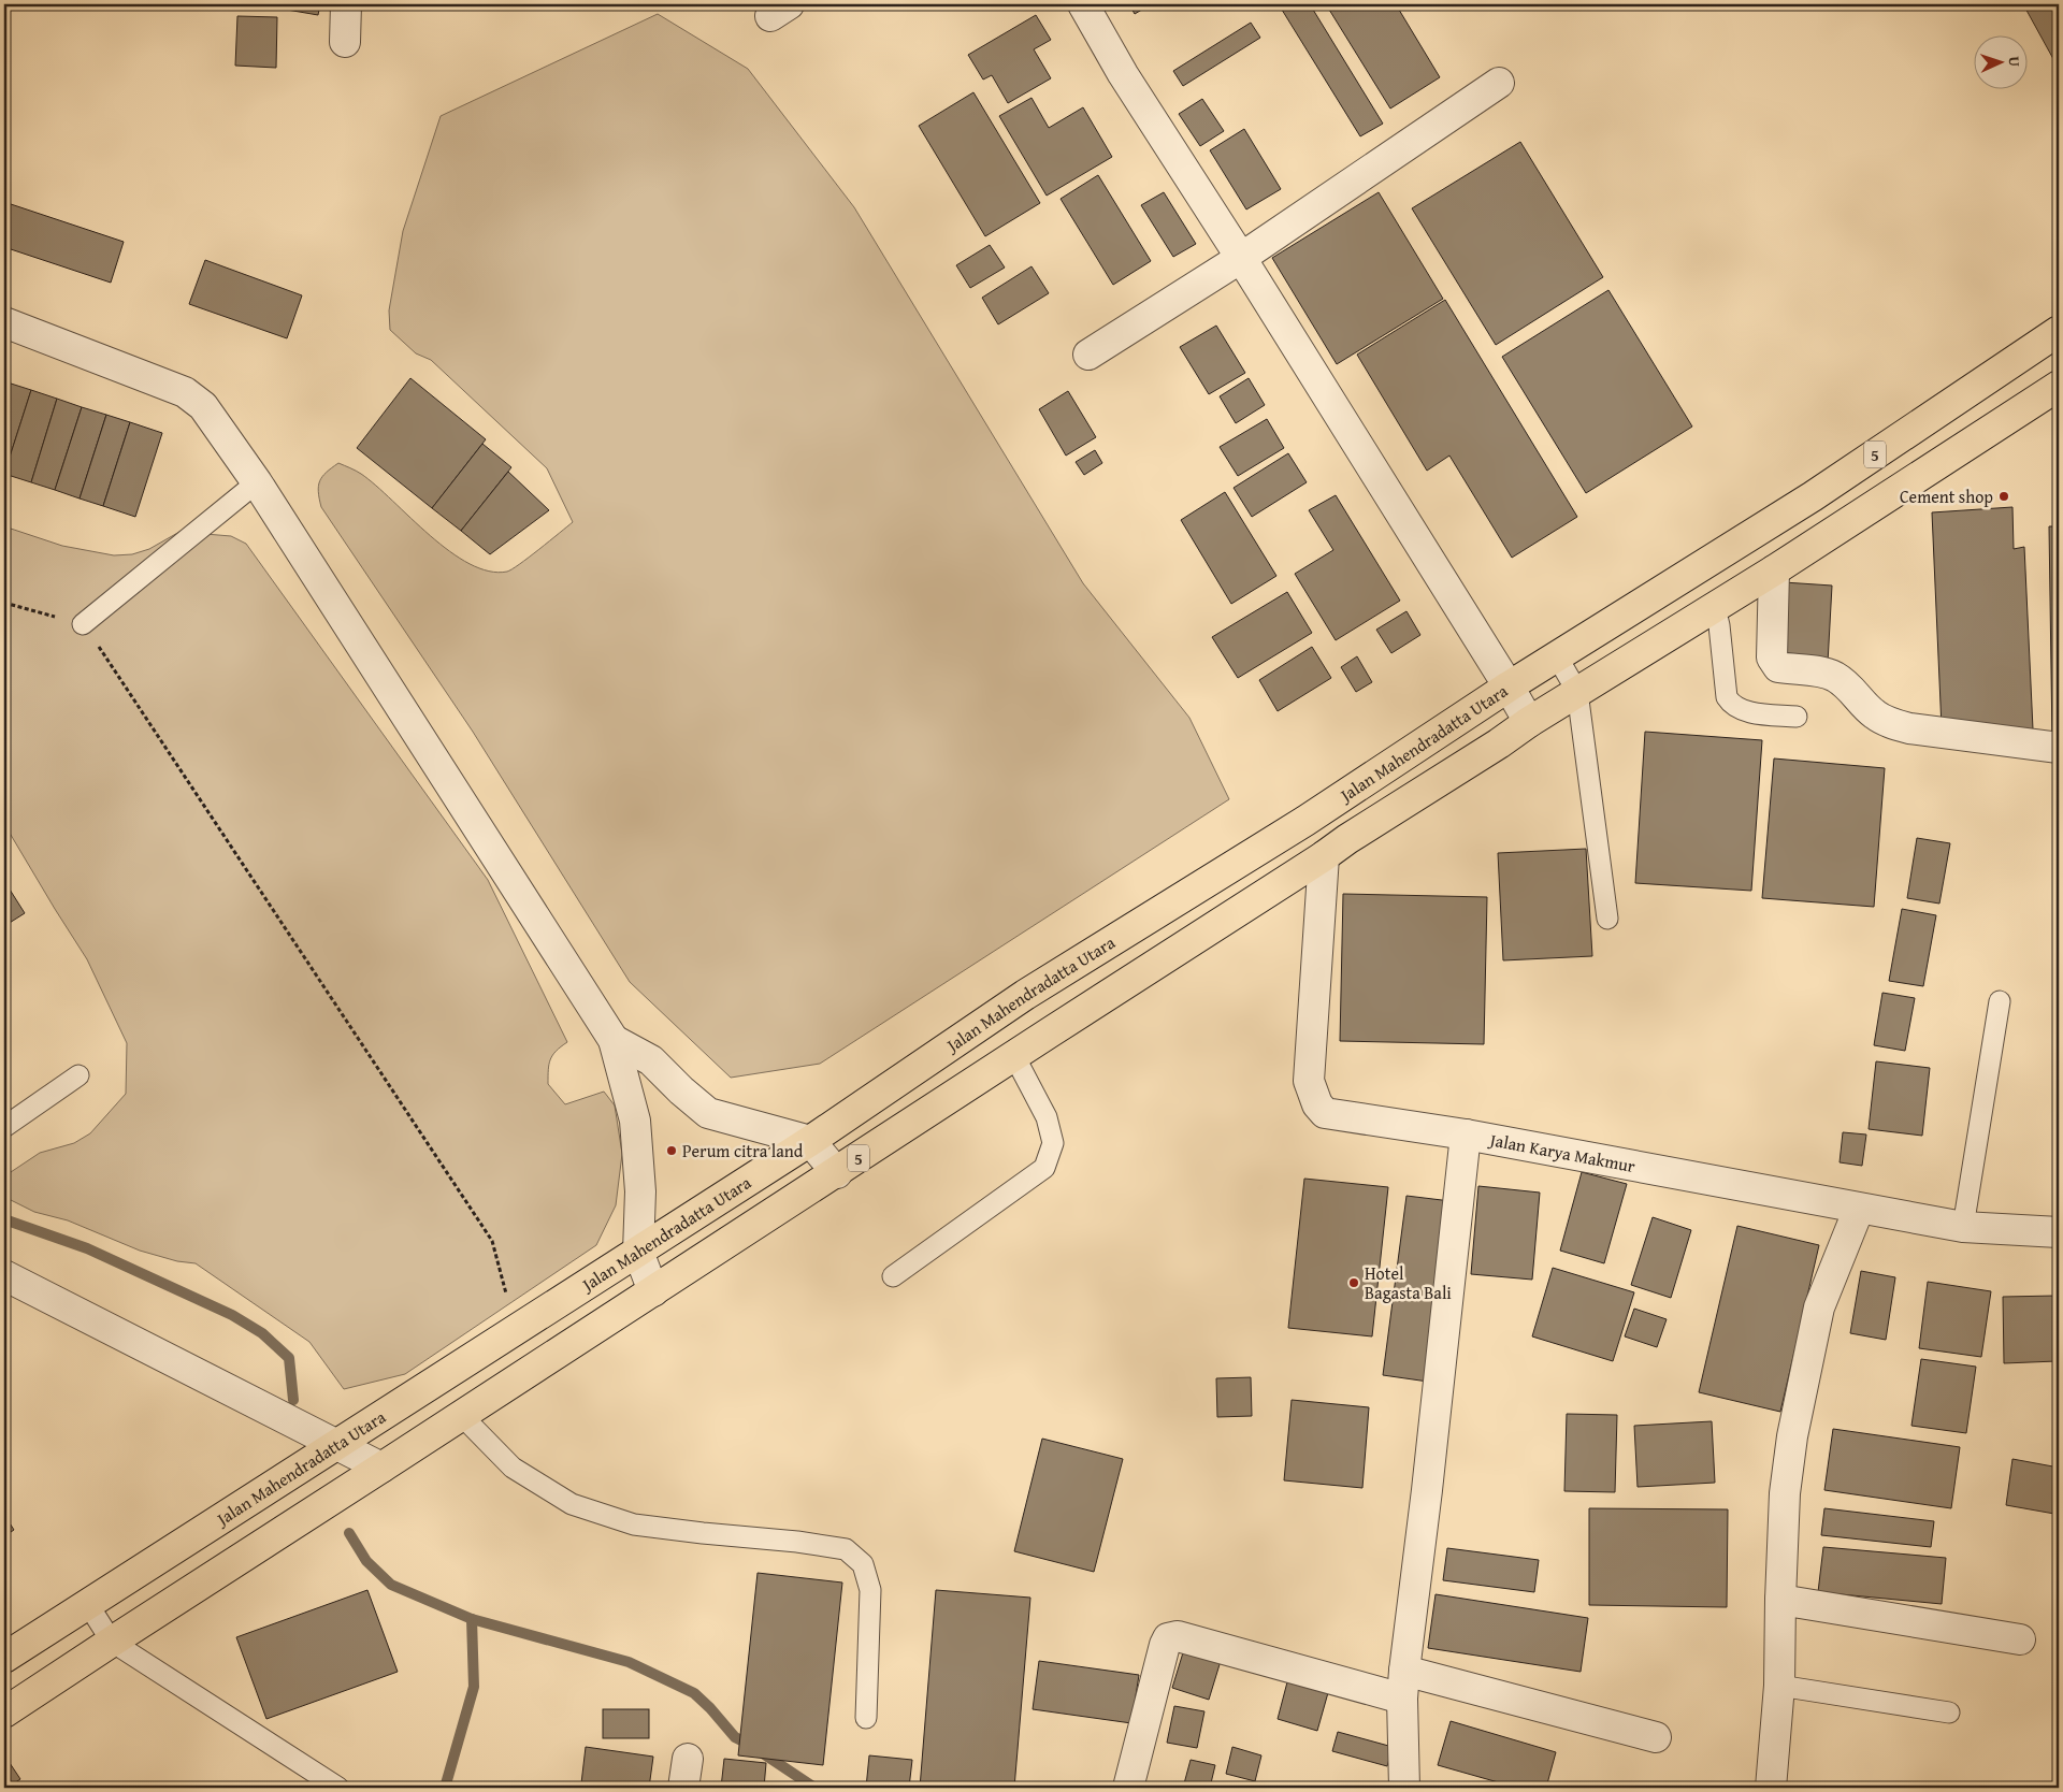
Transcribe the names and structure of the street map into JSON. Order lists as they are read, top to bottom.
{
  "streets": {
    "highway": ["5", "Jalan Mahendradatta Utara"],
    "street": ["Jalan Karya Makmur"]
  },
  "crossings": [
    ["5", "Jalan Karya Makmur"]
  ],
  "places": ["Cement shop", "Perum citra land", "Hotel Bagasta Bali"],
  "north": "right"
}
